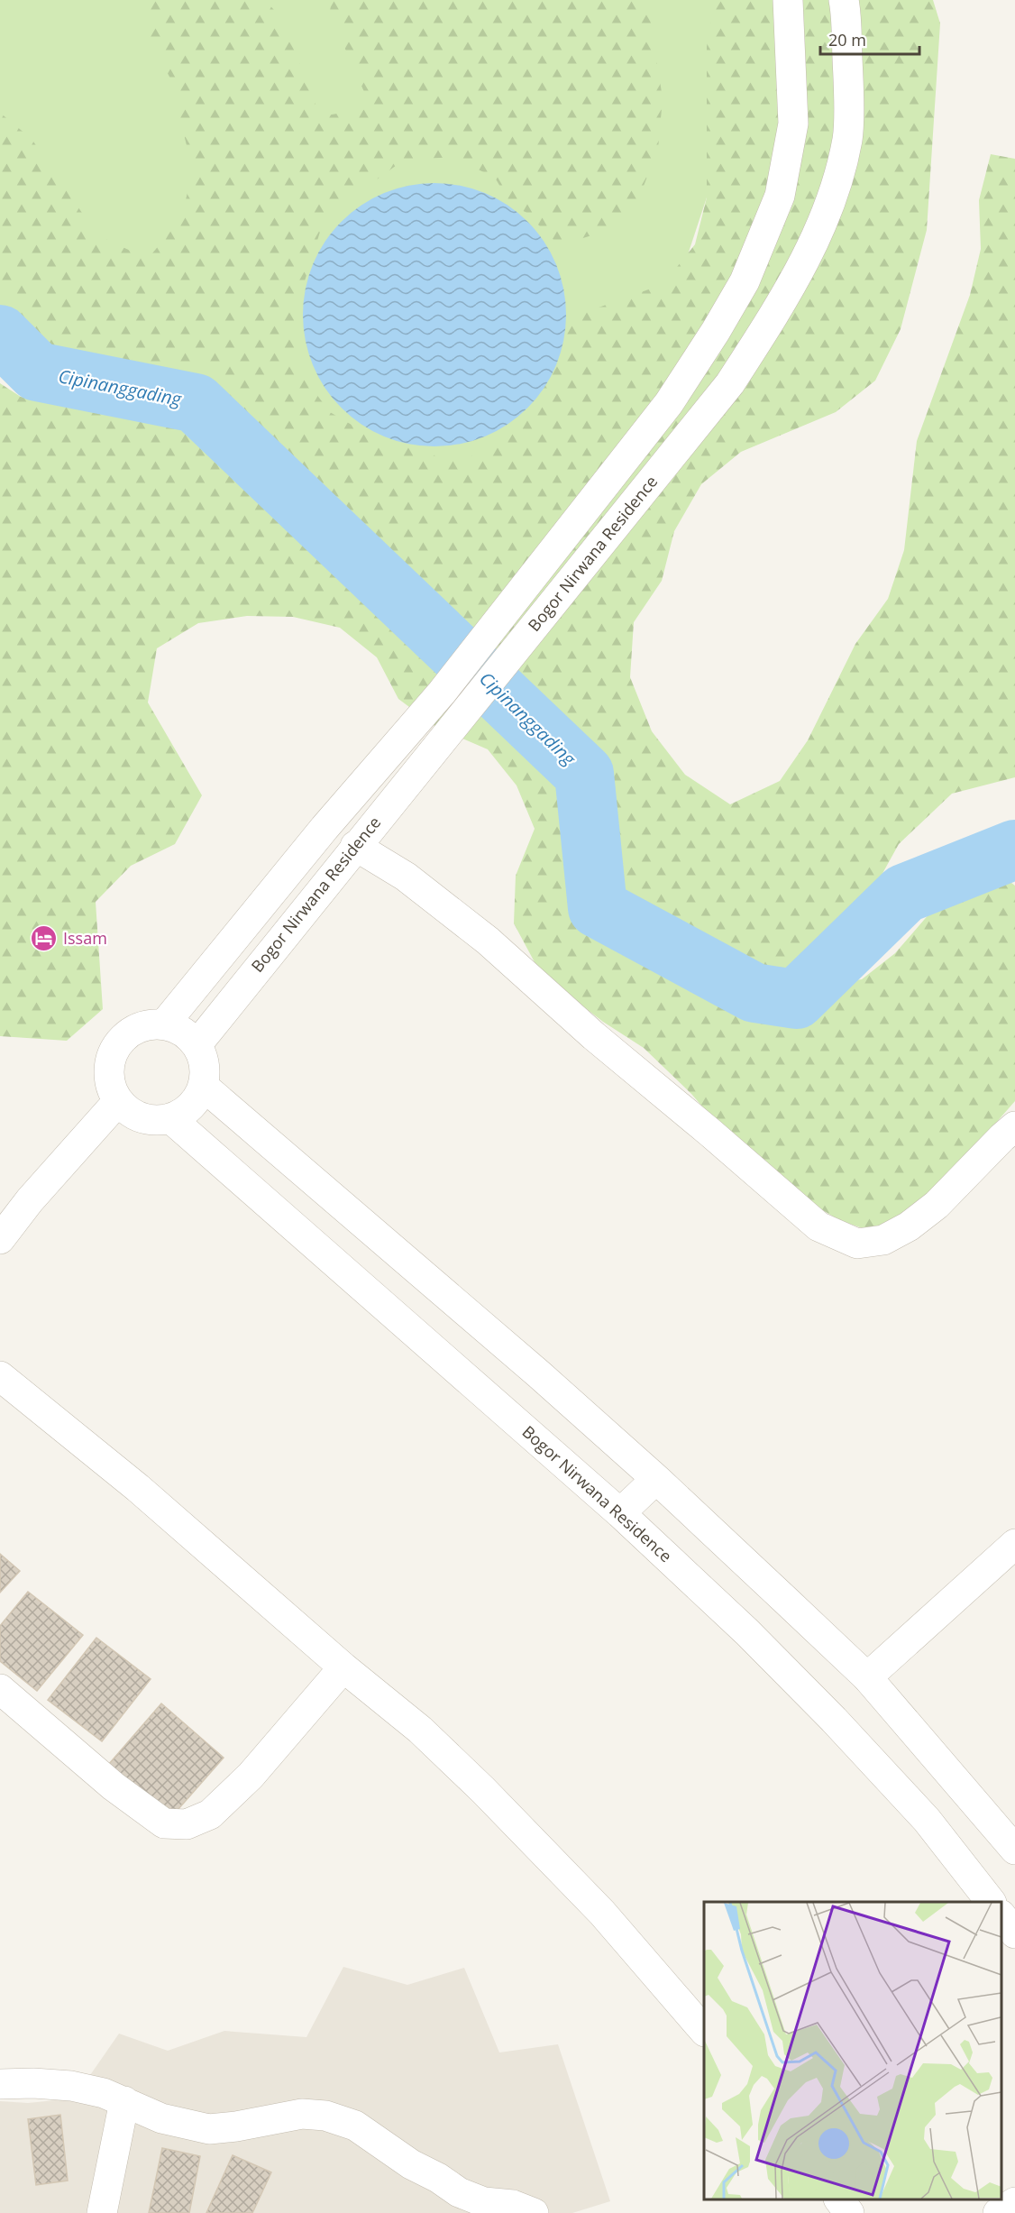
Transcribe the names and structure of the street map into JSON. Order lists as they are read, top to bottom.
{
  "streets": {
    "street": ["Bogor Nirwana Residence"]
  },
  "water": ["Cipinanggading"],
  "places": {
    "hotel": ["Issam"]
  },
  "scale_bar": "20 m"
}
